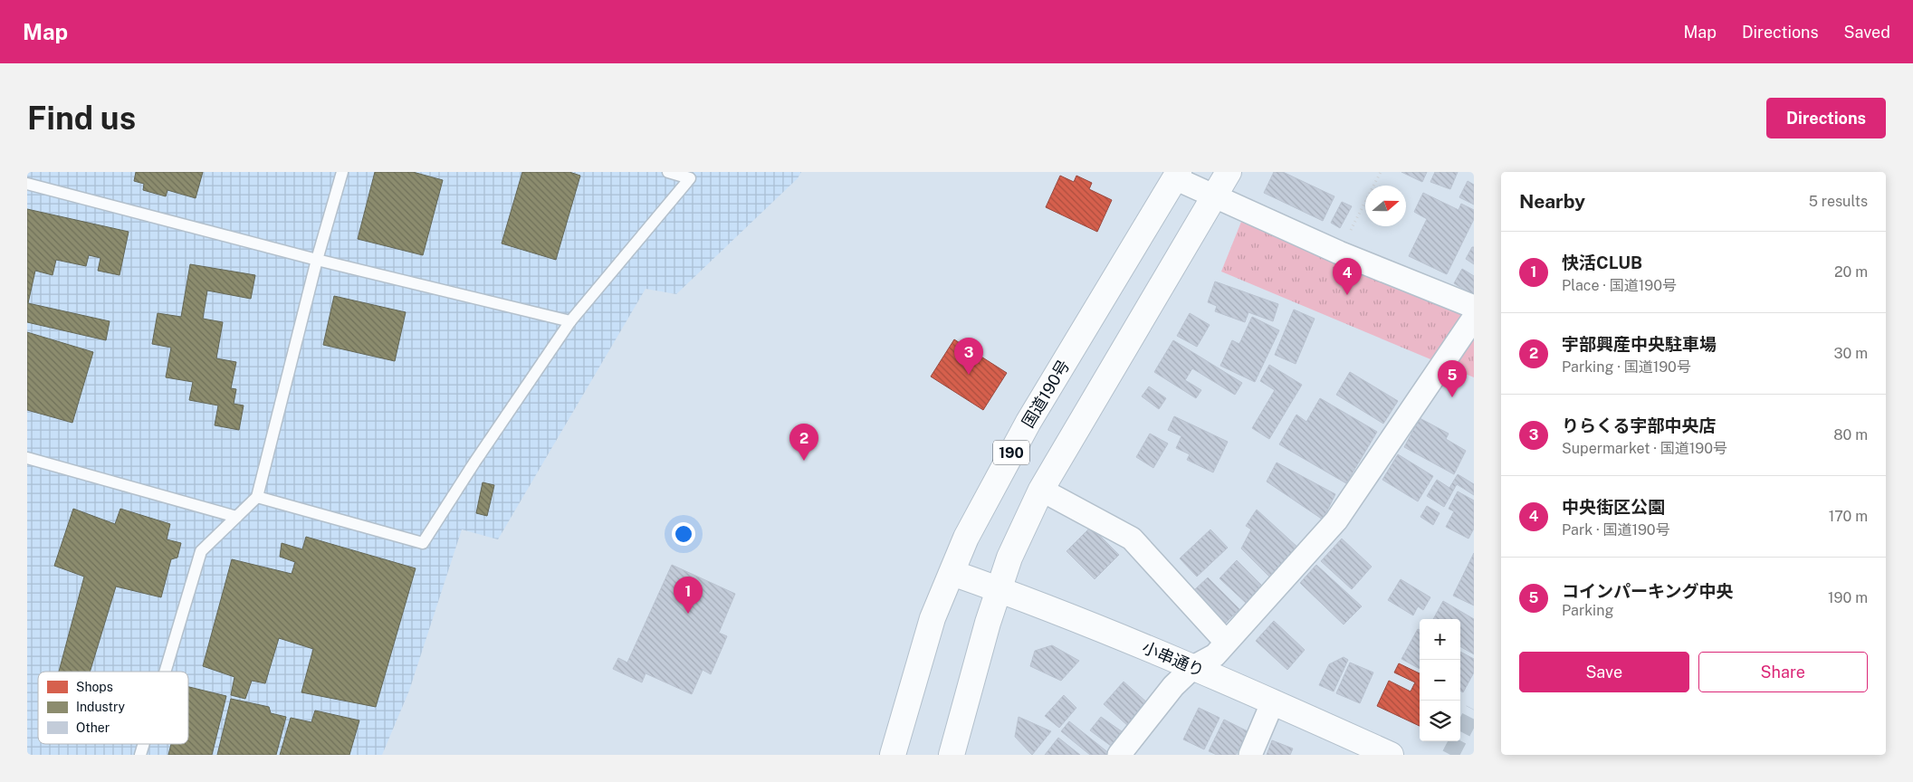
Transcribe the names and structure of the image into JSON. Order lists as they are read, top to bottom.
{
  "streets": {
    "main road": ["国道190号", "190", "小串通り"]
  },
  "crossings": [
    ["国道190号", "小串通り"],
    ["190", "小串通り"]
  ],
  "legend": ["Shops", "Industry", "Other"],
  "north": "right",
  "page": {
    "header": "Map",
    "nav": ["Map", "Directions", "Saved"],
    "buttons": [
      "Directions",
      ["Save", "Share"]
    ],
    "title": "Find us",
    "heading": ["Nearby", "5 results"],
    "list": [
      {
        "mark": "1",
        "name": "快活CLUB",
        "note": "Place · 国道190号",
        "value": "20 m"
      },
      {
        "mark": "2",
        "name": "宇部興産中央駐車場",
        "note": "Parking · 国道190号",
        "value": "30 m"
      },
      {
        "mark": "3",
        "name": "りらくる宇部中央店",
        "note": "Supermarket · 国道190号",
        "value": "80 m"
      },
      {
        "mark": "4",
        "name": "中央街区公園",
        "note": "Park · 国道190号",
        "value": "170 m"
      },
      {
        "mark": "5",
        "name": "コインパーキング中央",
        "note": "Parking",
        "value": "190 m"
      }
    ],
    "pins": [
      "4",
      "3",
      "5",
      "2",
      "1"
    ],
    "map_buttons": ["+", "−"]
  }
}
